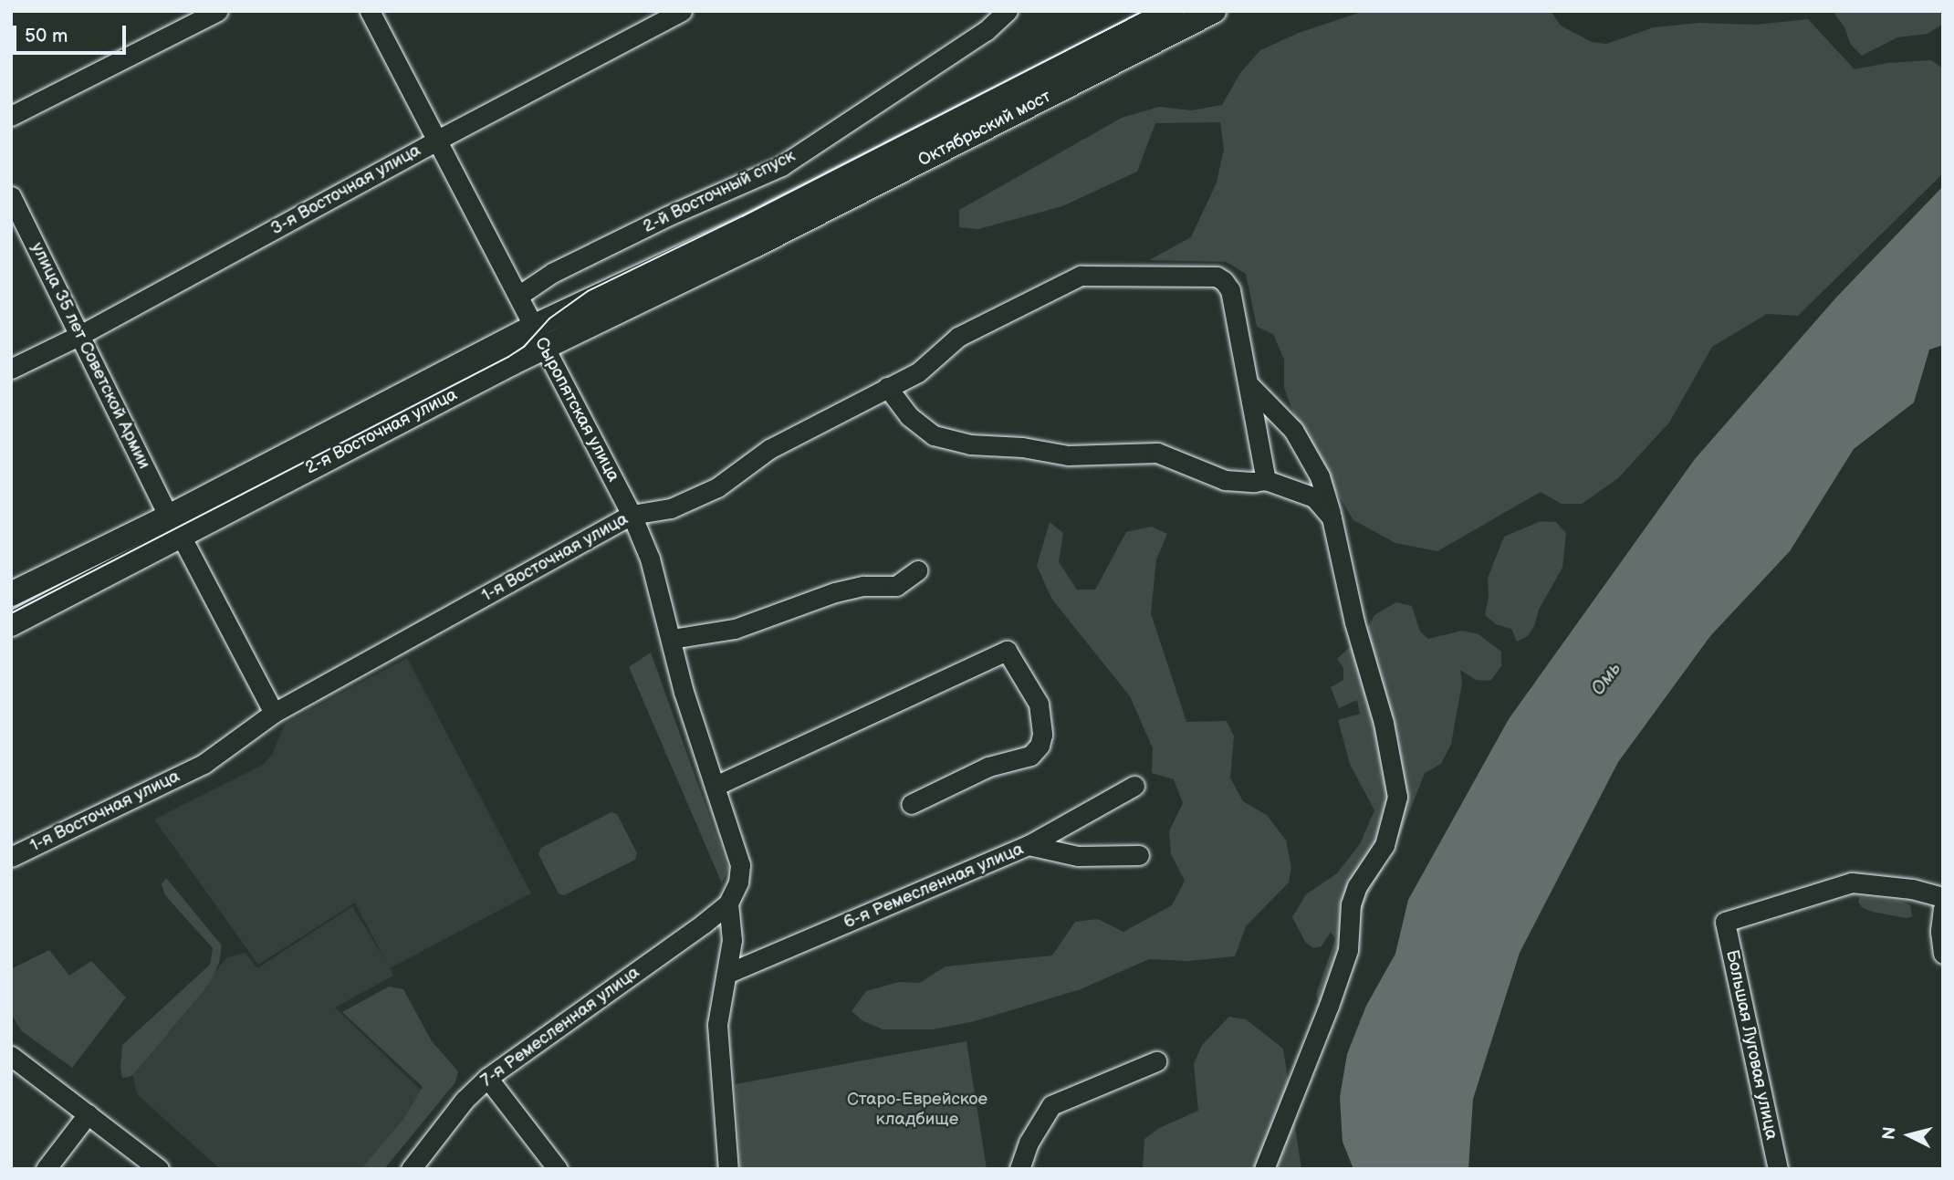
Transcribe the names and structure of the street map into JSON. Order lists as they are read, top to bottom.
{
  "streets": {
    "main road": ["Октябрьский мост", "2-я Восточная улица"],
    "street": [
      "3-я Восточная улица",
      "2-й Восточный спуск",
      "улица 35 лет Советской Армии",
      "Сыропятская улица",
      "1-я Восточная улица",
      "6-я Ремесленная улица",
      "7-я Ремесленная улица",
      "Большая Луговая улица"
    ]
  },
  "crossings": [
    ["Октябрьский мост", "2-я Восточная улица"],
    ["3-я Восточная улица", "улица 35 лет Советской Армии"],
    ["3-я Восточная улица", "Сыропятская улица"],
    ["2-й Восточный спуск", "Сыропятская улица"],
    ["улица 35 лет Советской Армии", "2-я Восточная улица"],
    ["улица 35 лет Советской Армии", "1-я Восточная улица"],
    ["Сыропятская улица", "2-я Восточная улица"],
    ["Сыропятская улица", "1-я Восточная улица"],
    ["Сыропятская улица", "7-я Ремесленная улица"]
  ],
  "water": ["Омь"],
  "parks": ["Старо-Еврейское кладбище"],
  "scale_bar": "50 m",
  "north": "left"
}
